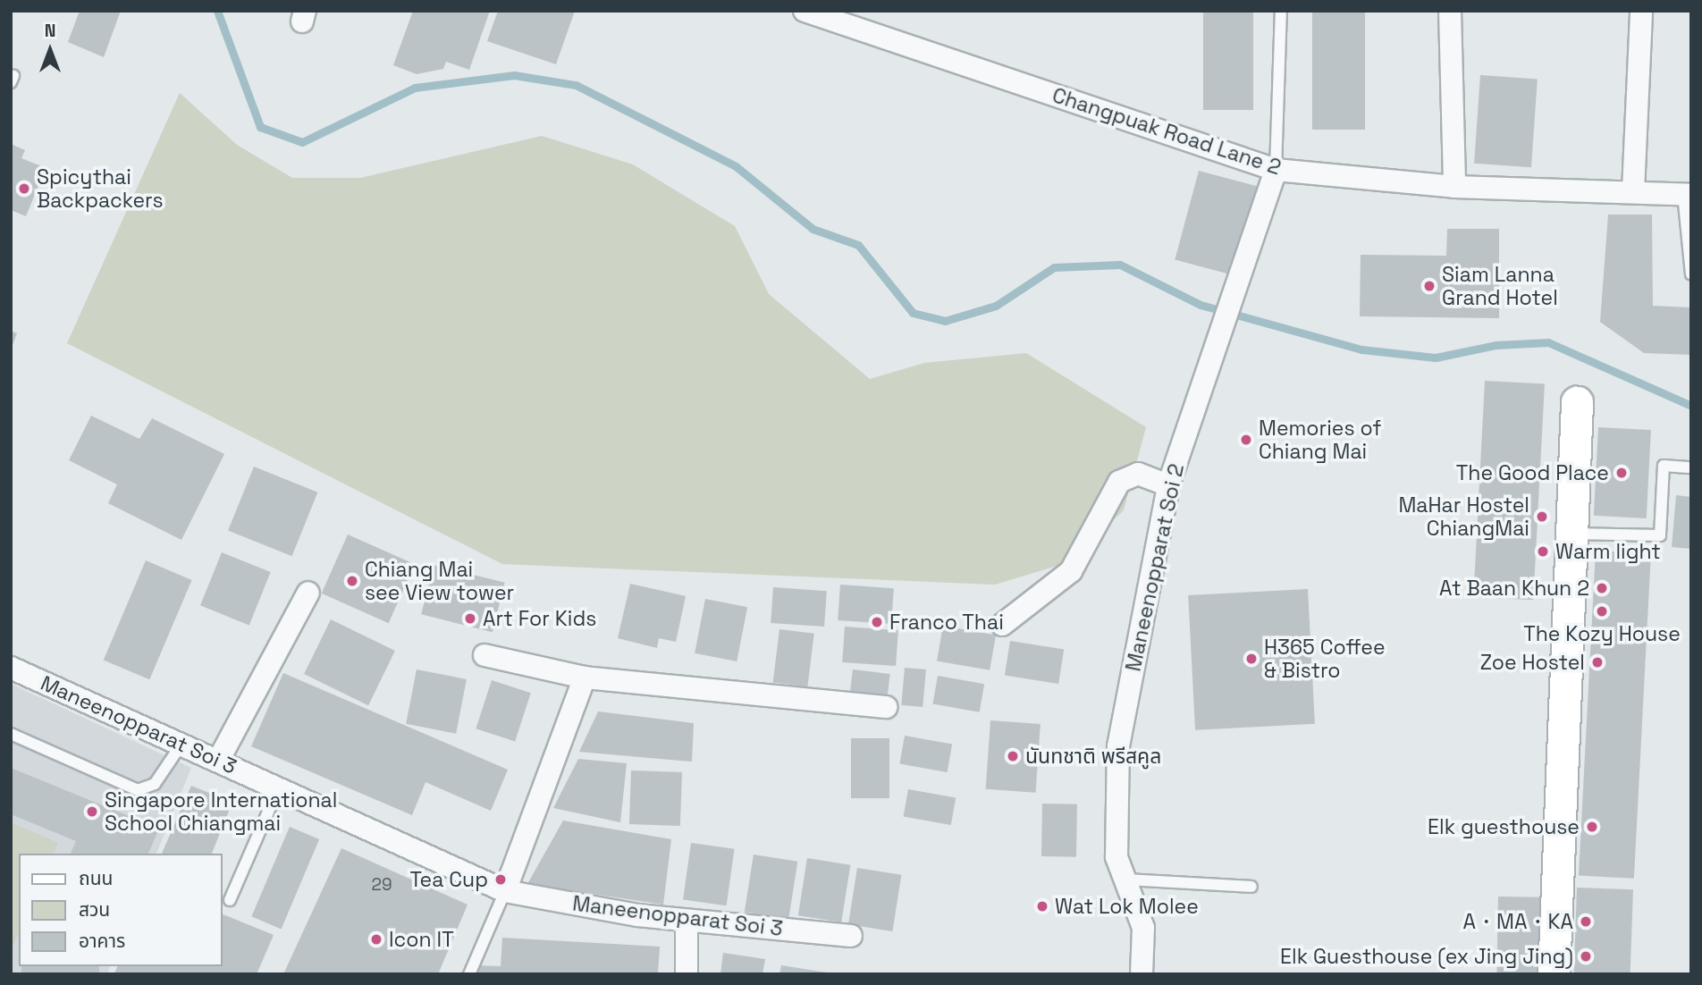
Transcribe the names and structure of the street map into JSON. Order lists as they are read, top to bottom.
{
  "streets": {
    "street": ["Changpuak Road Lane 2", "Maneenopparat Soi 2", "Maneenopparat Soi 3"]
  },
  "crossings": [
    ["Changpuak Road Lane 2", "Maneenopparat Soi 2"]
  ],
  "places": [
    "Spicythai Backpackers",
    "Siam Lanna Grand Hotel",
    "Memories of Chiang Mai",
    "The Good Place",
    "MaHar Hostel ChiangMai",
    "Warm light",
    "Chiang Mai see View tower",
    "At Baan Khun 2",
    "The Kozy House",
    "Art For Kids",
    "Franco Thai",
    "H365 Coffee & Bistro",
    "Zoe Hostel",
    "นันทชาติ พรีสคูล",
    "Singapore International School Chiangmai",
    "Elk guesthouse",
    "Tea Cup",
    "Wat Lok Molee",
    "A・MA・KA",
    "Icon IT",
    "Elk Guesthouse (ex Jing Jing)"
  ],
  "house_numbers": ["29"],
  "legend": ["ถนน", "สวน", "อาคาร"],
  "north": "top"
}
